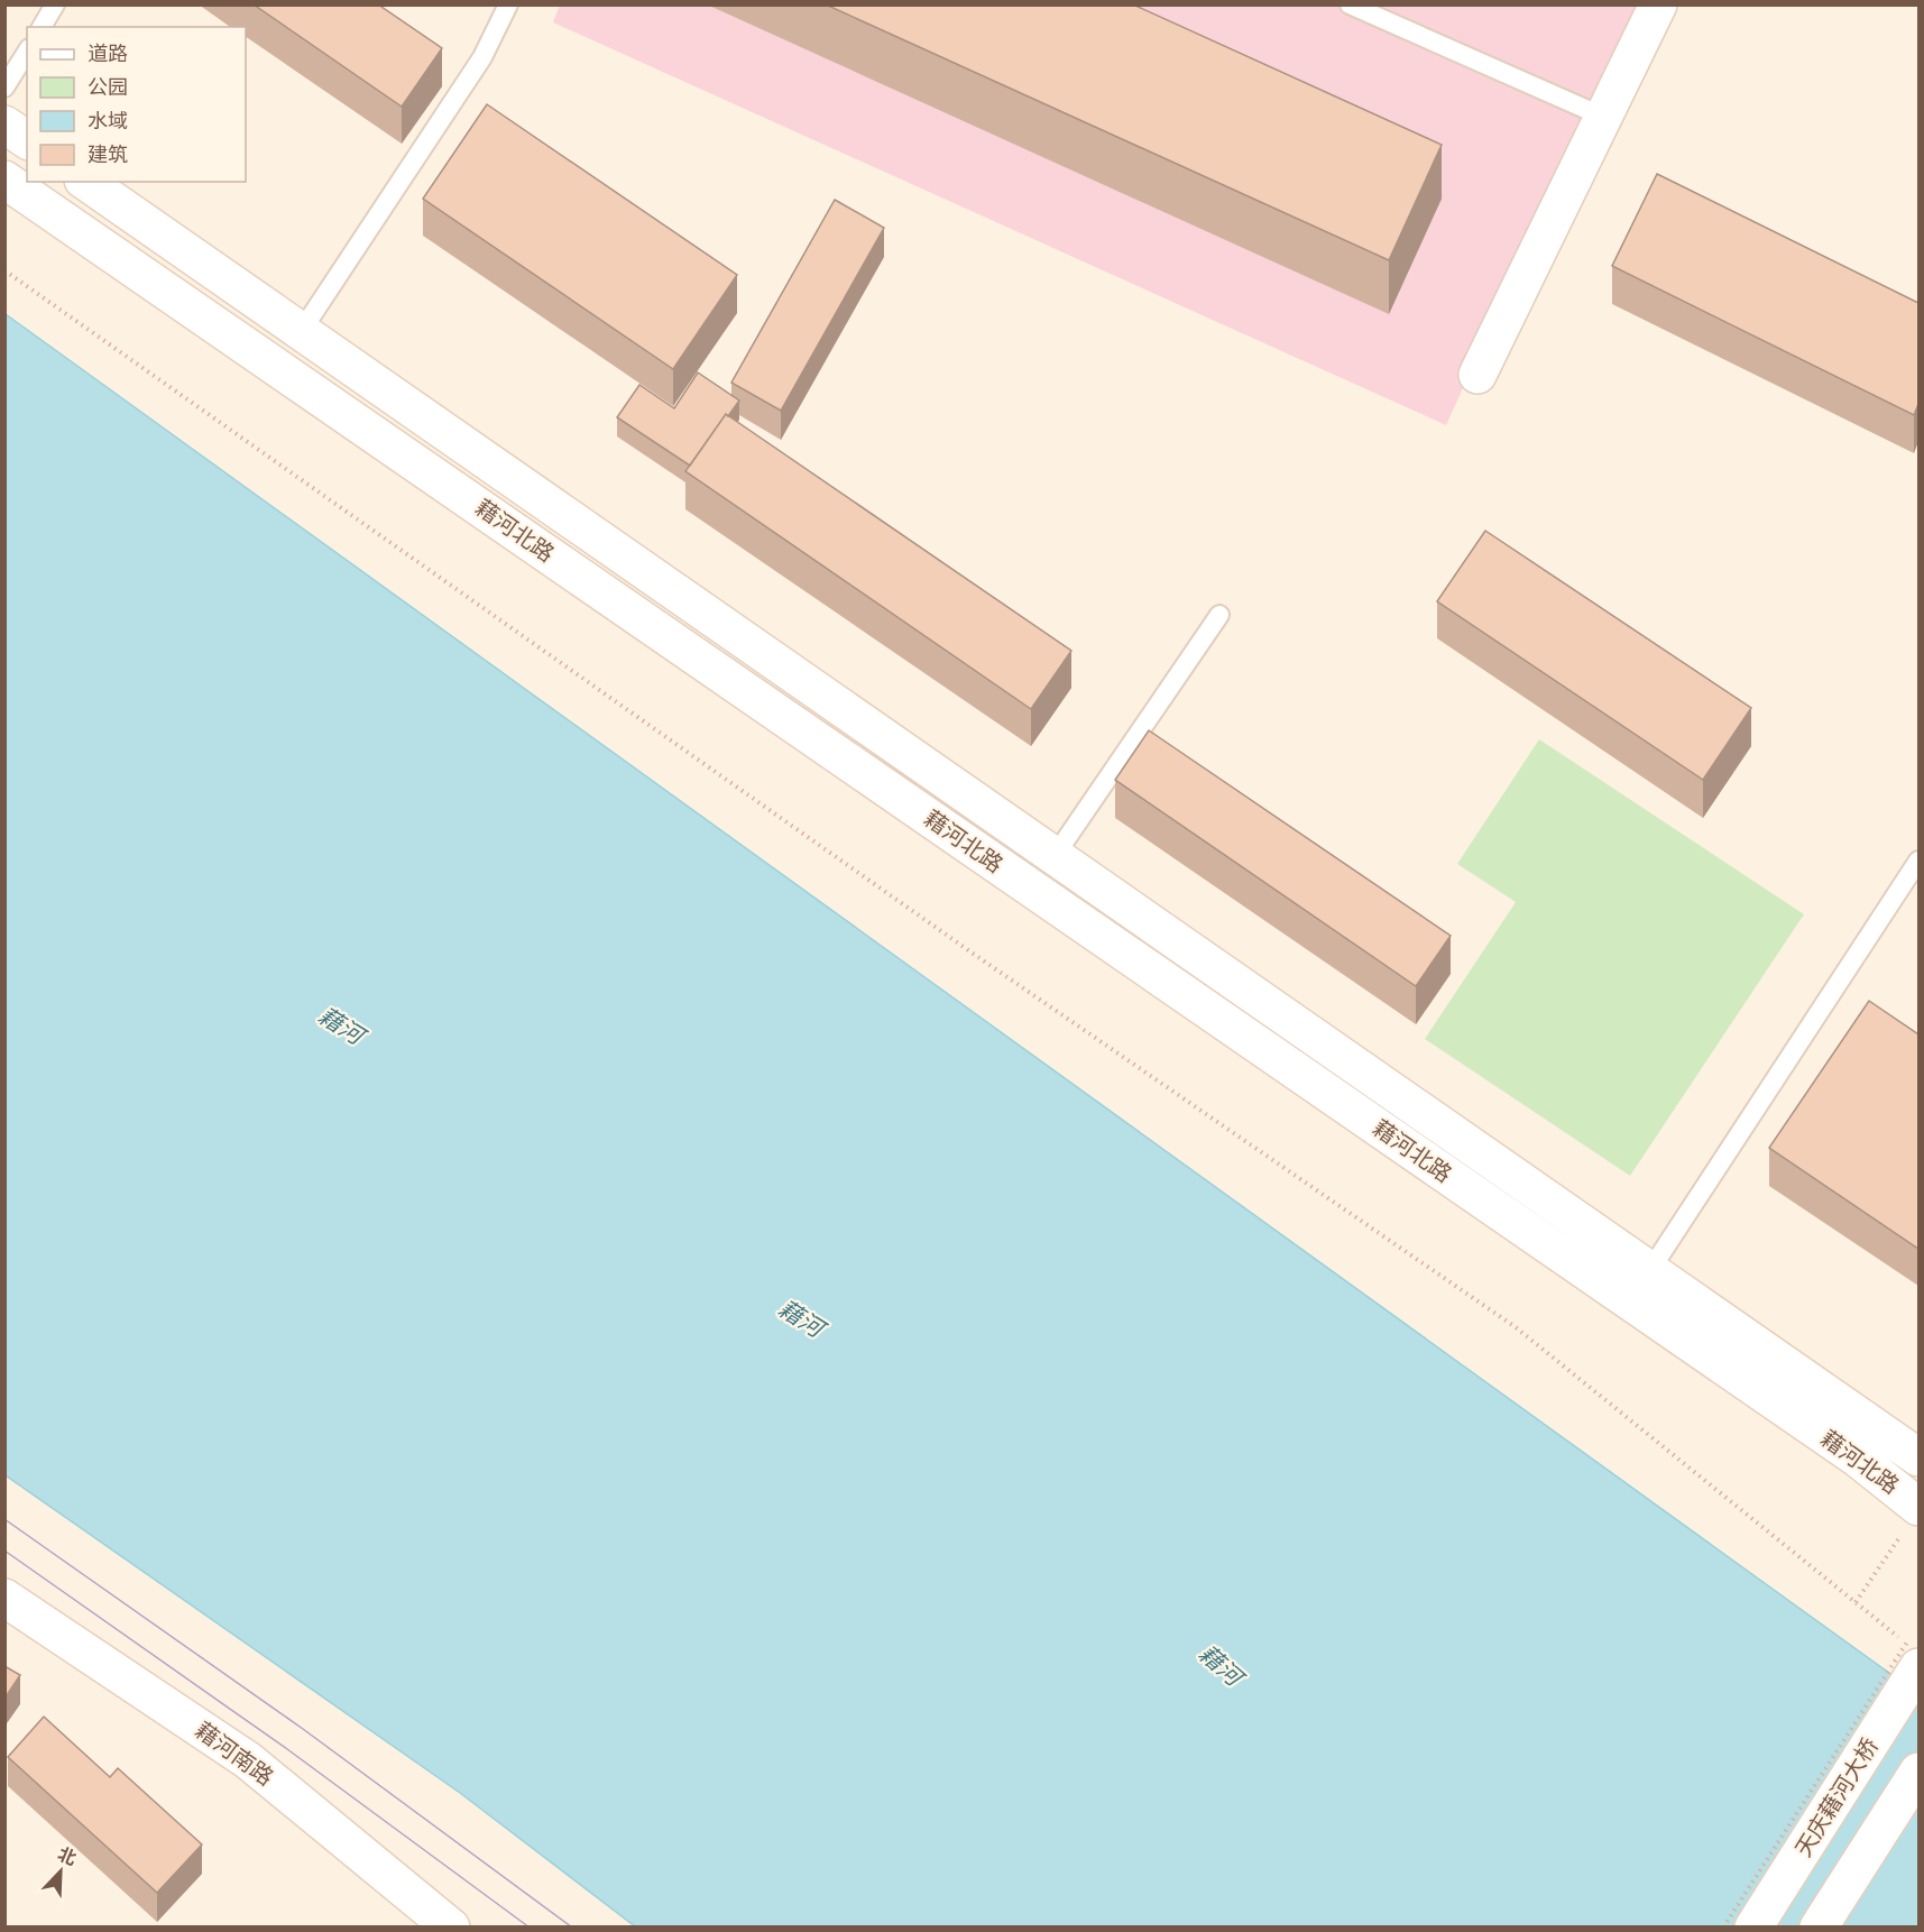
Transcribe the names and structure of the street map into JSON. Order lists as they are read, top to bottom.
{
  "streets": {
    "main road": ["藉河北路", "藉河南路", "天庆藉河大桥"]
  },
  "water": ["藉河"],
  "legend": [
    "道路",
    "公园",
    "水域",
    "建筑"
  ],
  "north": "top right"
}
